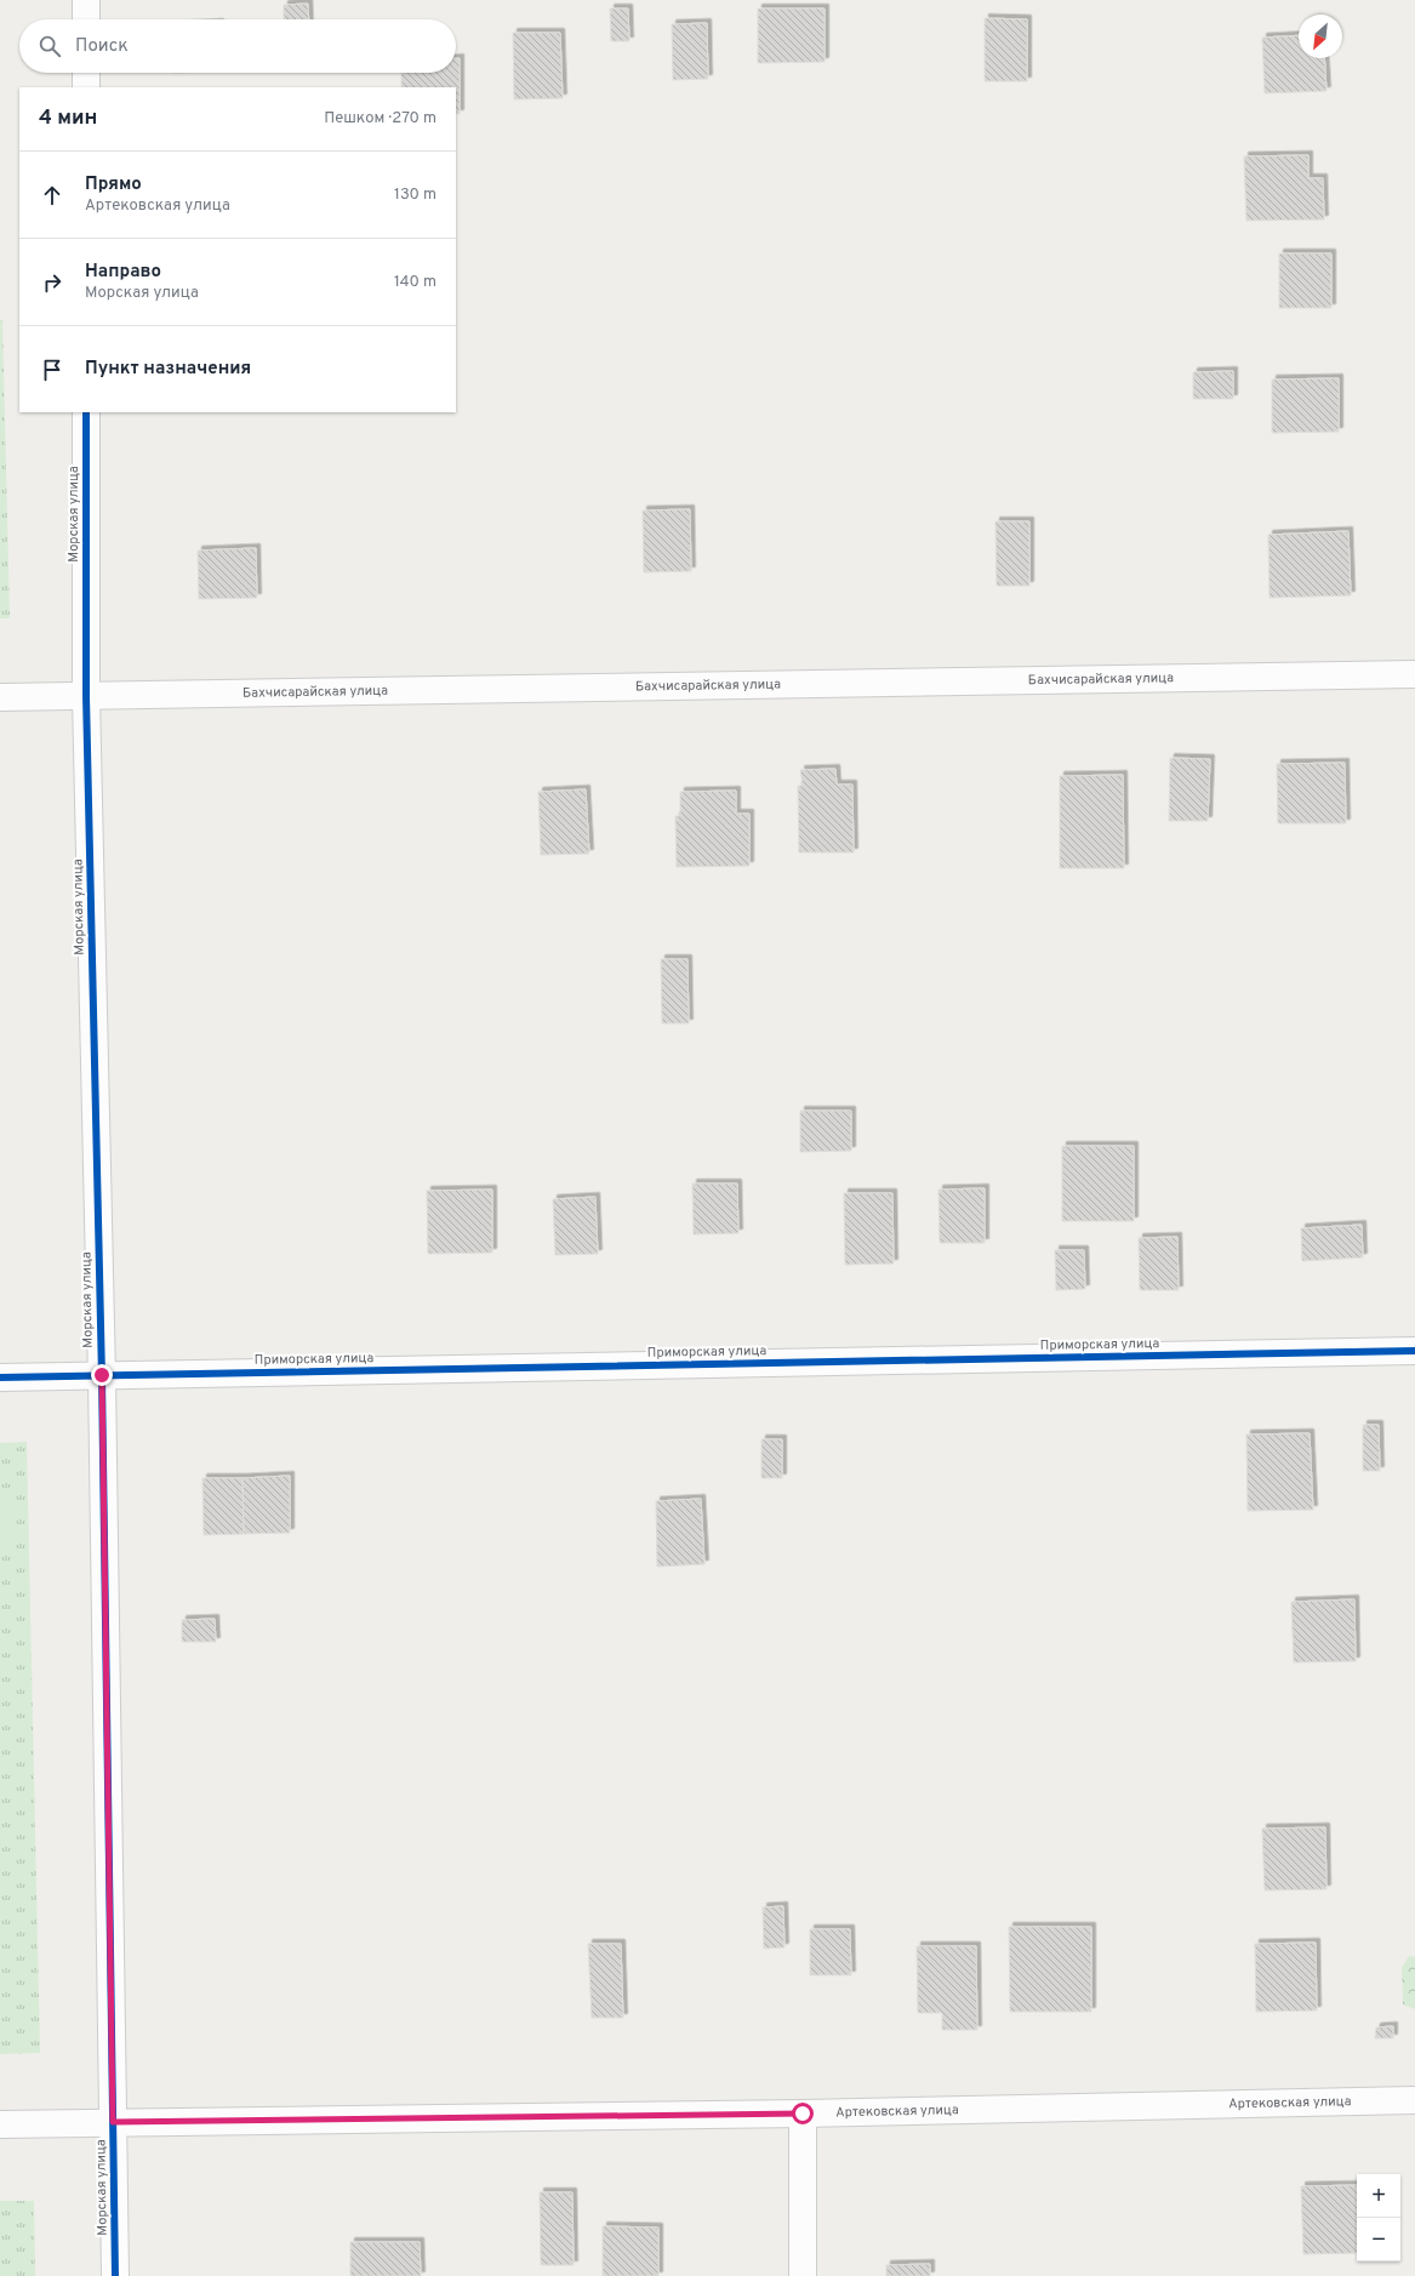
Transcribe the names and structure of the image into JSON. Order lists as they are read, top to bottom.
{
  "streets": {
    "street": [
      "Морская улица",
      "Бахчисарайская улица",
      "Приморская улица",
      "Артековская улица"
    ]
  },
  "crossings": [
    ["Морская улица", "Бахчисарайская улица"],
    ["Морская улица", "Приморская улица"],
    ["Морская улица", "Артековская улица"]
  ],
  "north": "bottom left",
  "page": {
    "search": "Поиск",
    "heading": ["4 мин", "Пешком · 270 m"],
    "list": [
      ["Прямо", "Артековская улица", "130 m"],
      ["Направо", "Морская улица", "140 m"],
      "Пункт назначения"
    ],
    "map_buttons": ["+", "−"]
  }
}
